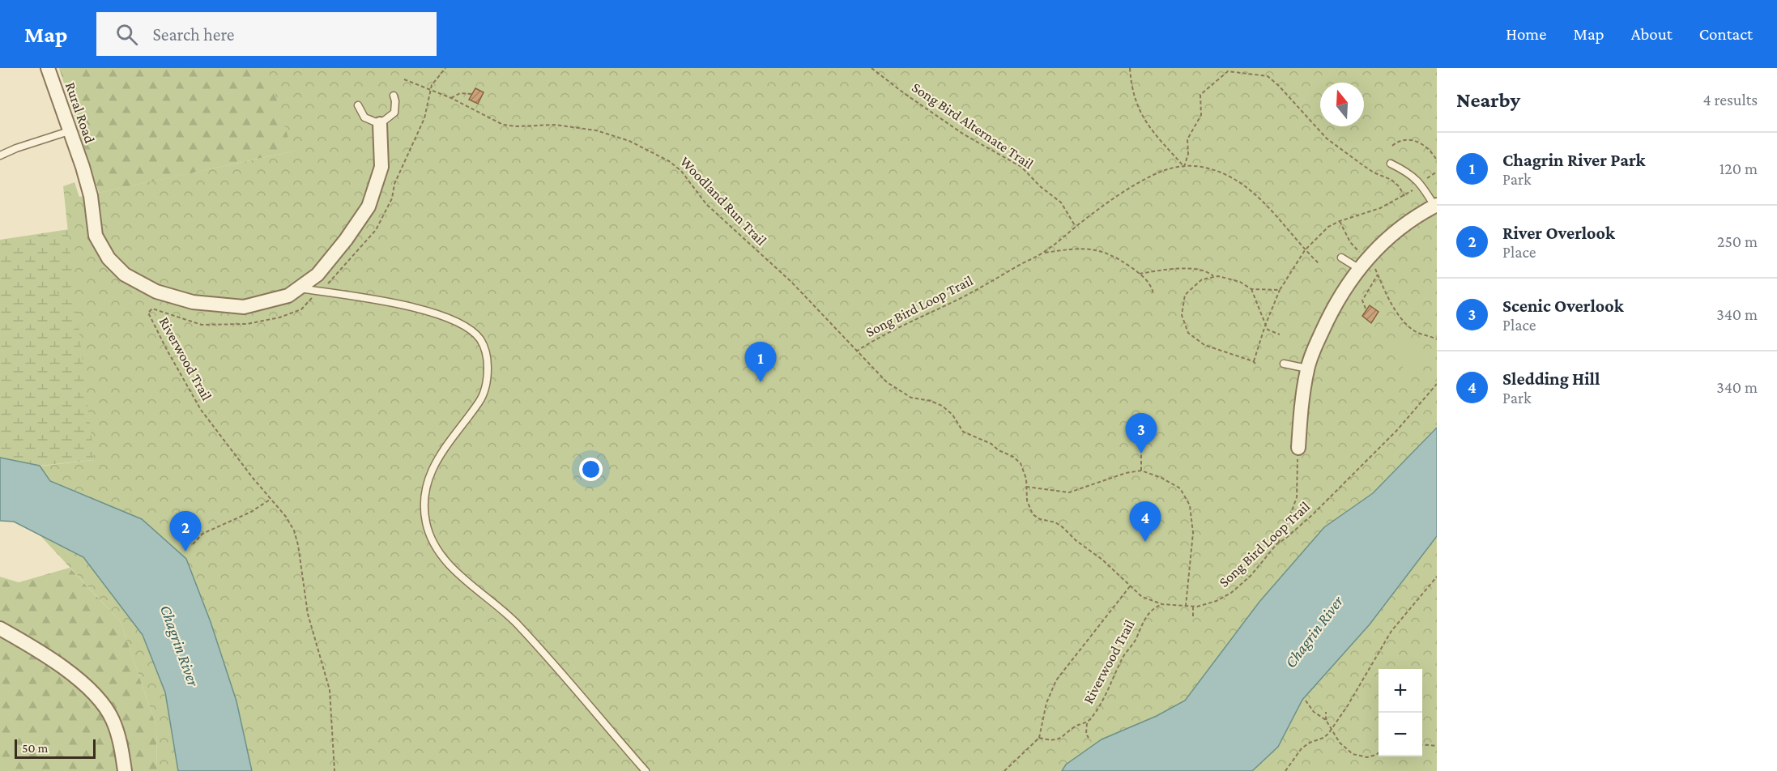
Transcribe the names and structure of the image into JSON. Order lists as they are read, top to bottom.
{
  "streets": {
    "street": ["Rural Road"],
    "path": [
      "Song Bird Alternate Trail",
      "Woodland Run Trail",
      "Song Bird Loop Trail",
      "Riverwood Trail"
    ]
  },
  "crossings": [
    ["Song Bird Alternate Trail", "Song Bird Loop Trail"],
    ["Woodland Run Trail", "Song Bird Loop Trail"],
    ["Woodland Run Trail", "Riverwood Trail"],
    ["Song Bird Loop Trail", "Riverwood Trail"]
  ],
  "water": ["Chagrin River"],
  "scale_bar": "50 m",
  "north": "top",
  "page": {
    "header": "Map",
    "search": "Search here",
    "nav": [
      "Home",
      "Map",
      "About",
      "Contact"
    ],
    "heading": ["Nearby", "4 results"],
    "list": [
      {
        "mark": "1",
        "name": "Chagrin River Park",
        "note": "Park",
        "value": "120 m"
      },
      {
        "mark": "2",
        "name": "River Overlook",
        "note": "Place",
        "value": "250 m"
      },
      {
        "mark": "3",
        "name": "Scenic Overlook",
        "note": "Place",
        "value": "340 m"
      },
      {
        "mark": "4",
        "name": "Sledding Hill",
        "note": "Park",
        "value": "340 m"
      }
    ],
    "pins": [
      "1",
      "3",
      "4",
      "2"
    ],
    "map_buttons": ["+", "−"],
    "scale": "50 m"
  }
}
